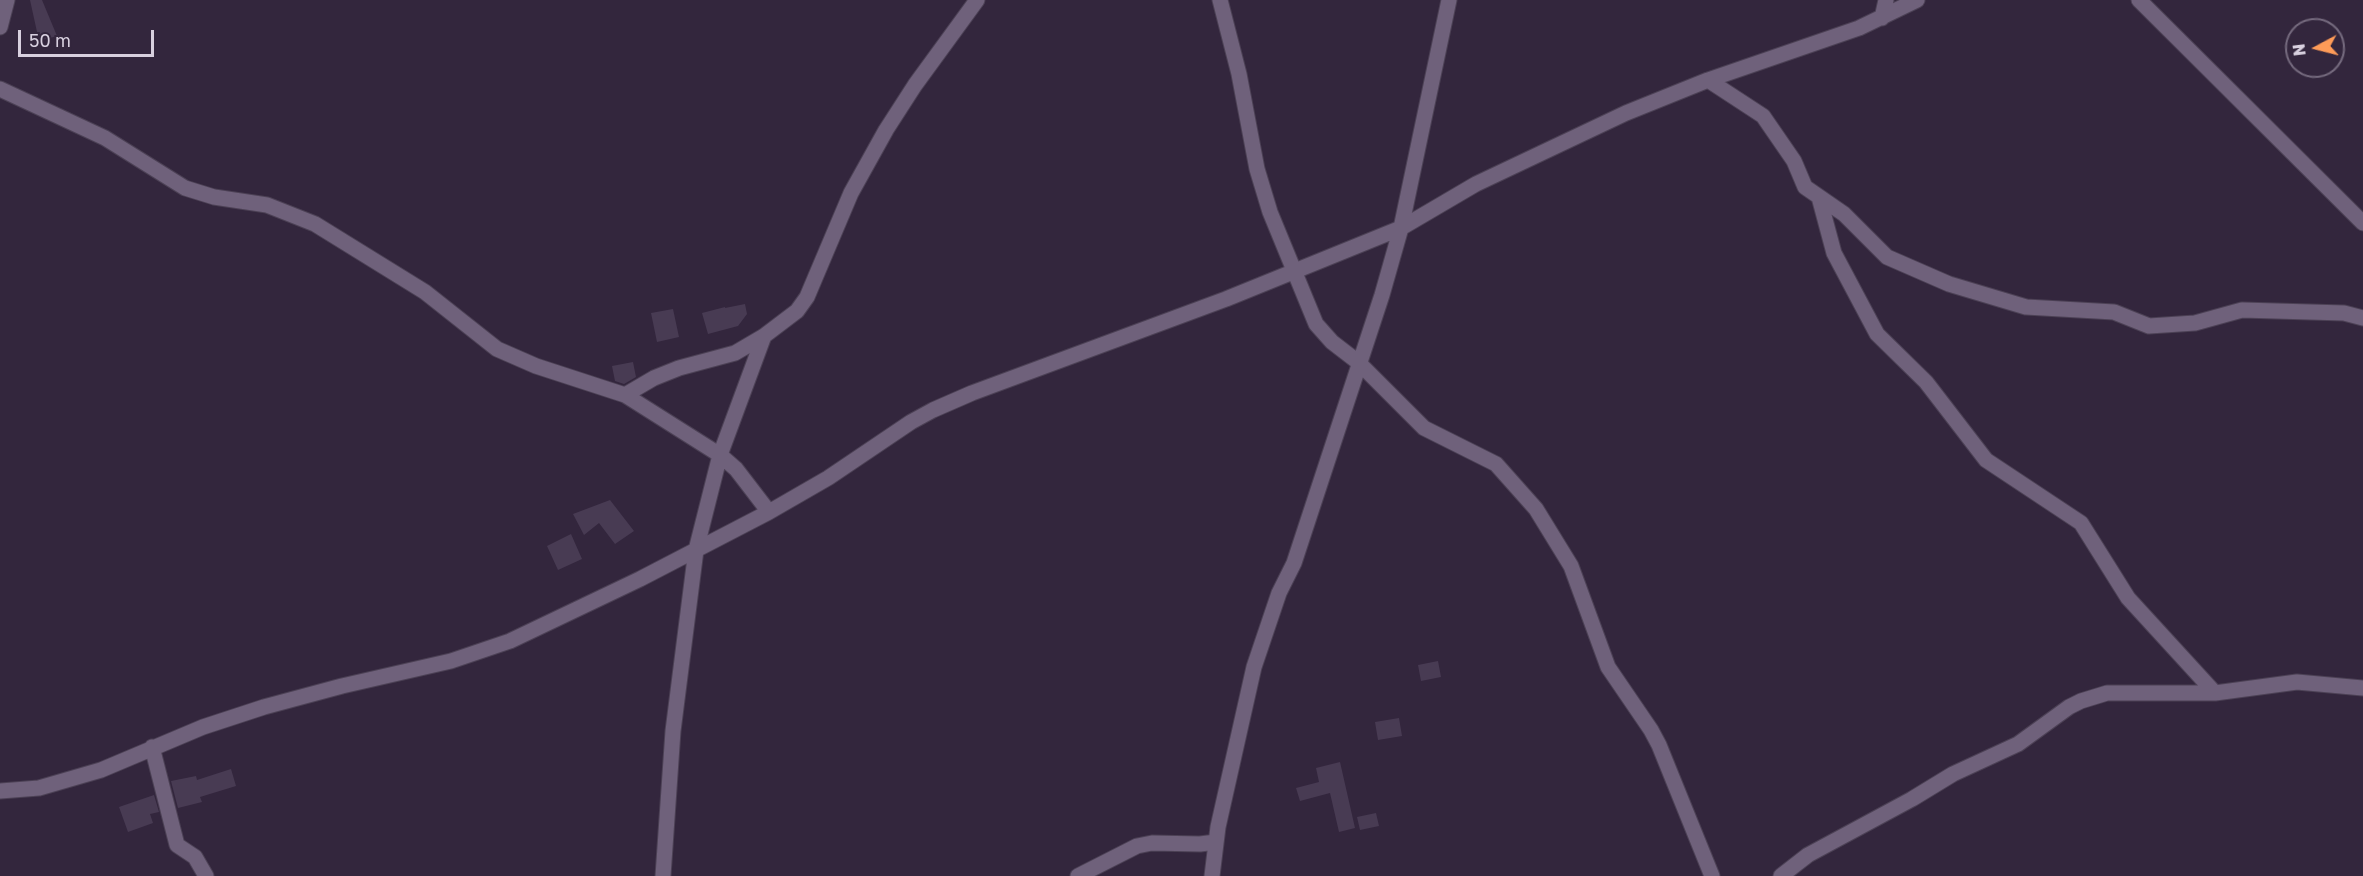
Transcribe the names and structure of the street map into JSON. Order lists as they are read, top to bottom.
{
  "scale_bar": "50 m",
  "north": "left"
}
